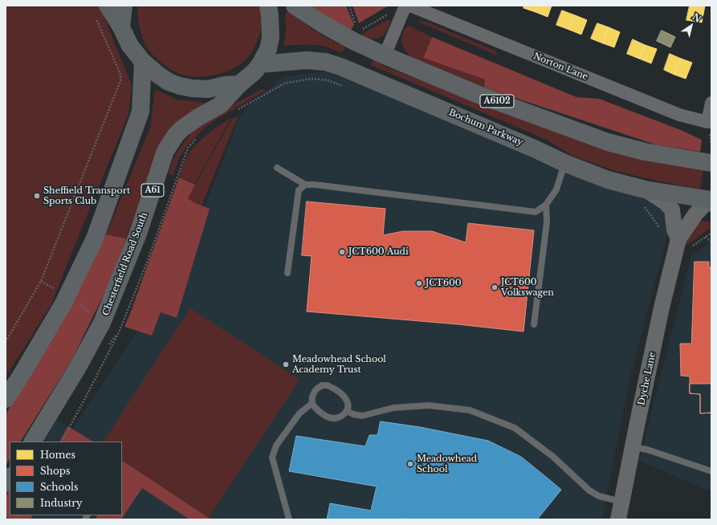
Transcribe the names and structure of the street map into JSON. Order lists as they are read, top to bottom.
{
  "streets": {
    "highway": [
      "A6102",
      "Bochum Parkway",
      "A61",
      "Chesterfield Road South"
    ],
    "street": ["Norton Lane", "Dyche Lane"]
  },
  "crossings": [
    ["Bochum Parkway", "Chesterfield Road South"]
  ],
  "places": [
    "Sheffield Transport Sports Club",
    "JCT600 Audi",
    "JCT600",
    "JCT600 Volkswagen",
    "Meadowhead School Academy Trust",
    "Meadowhead School"
  ],
  "legend": [
    "Homes",
    "Shops",
    "Schools",
    "Industry"
  ],
  "north": "top right"
}
